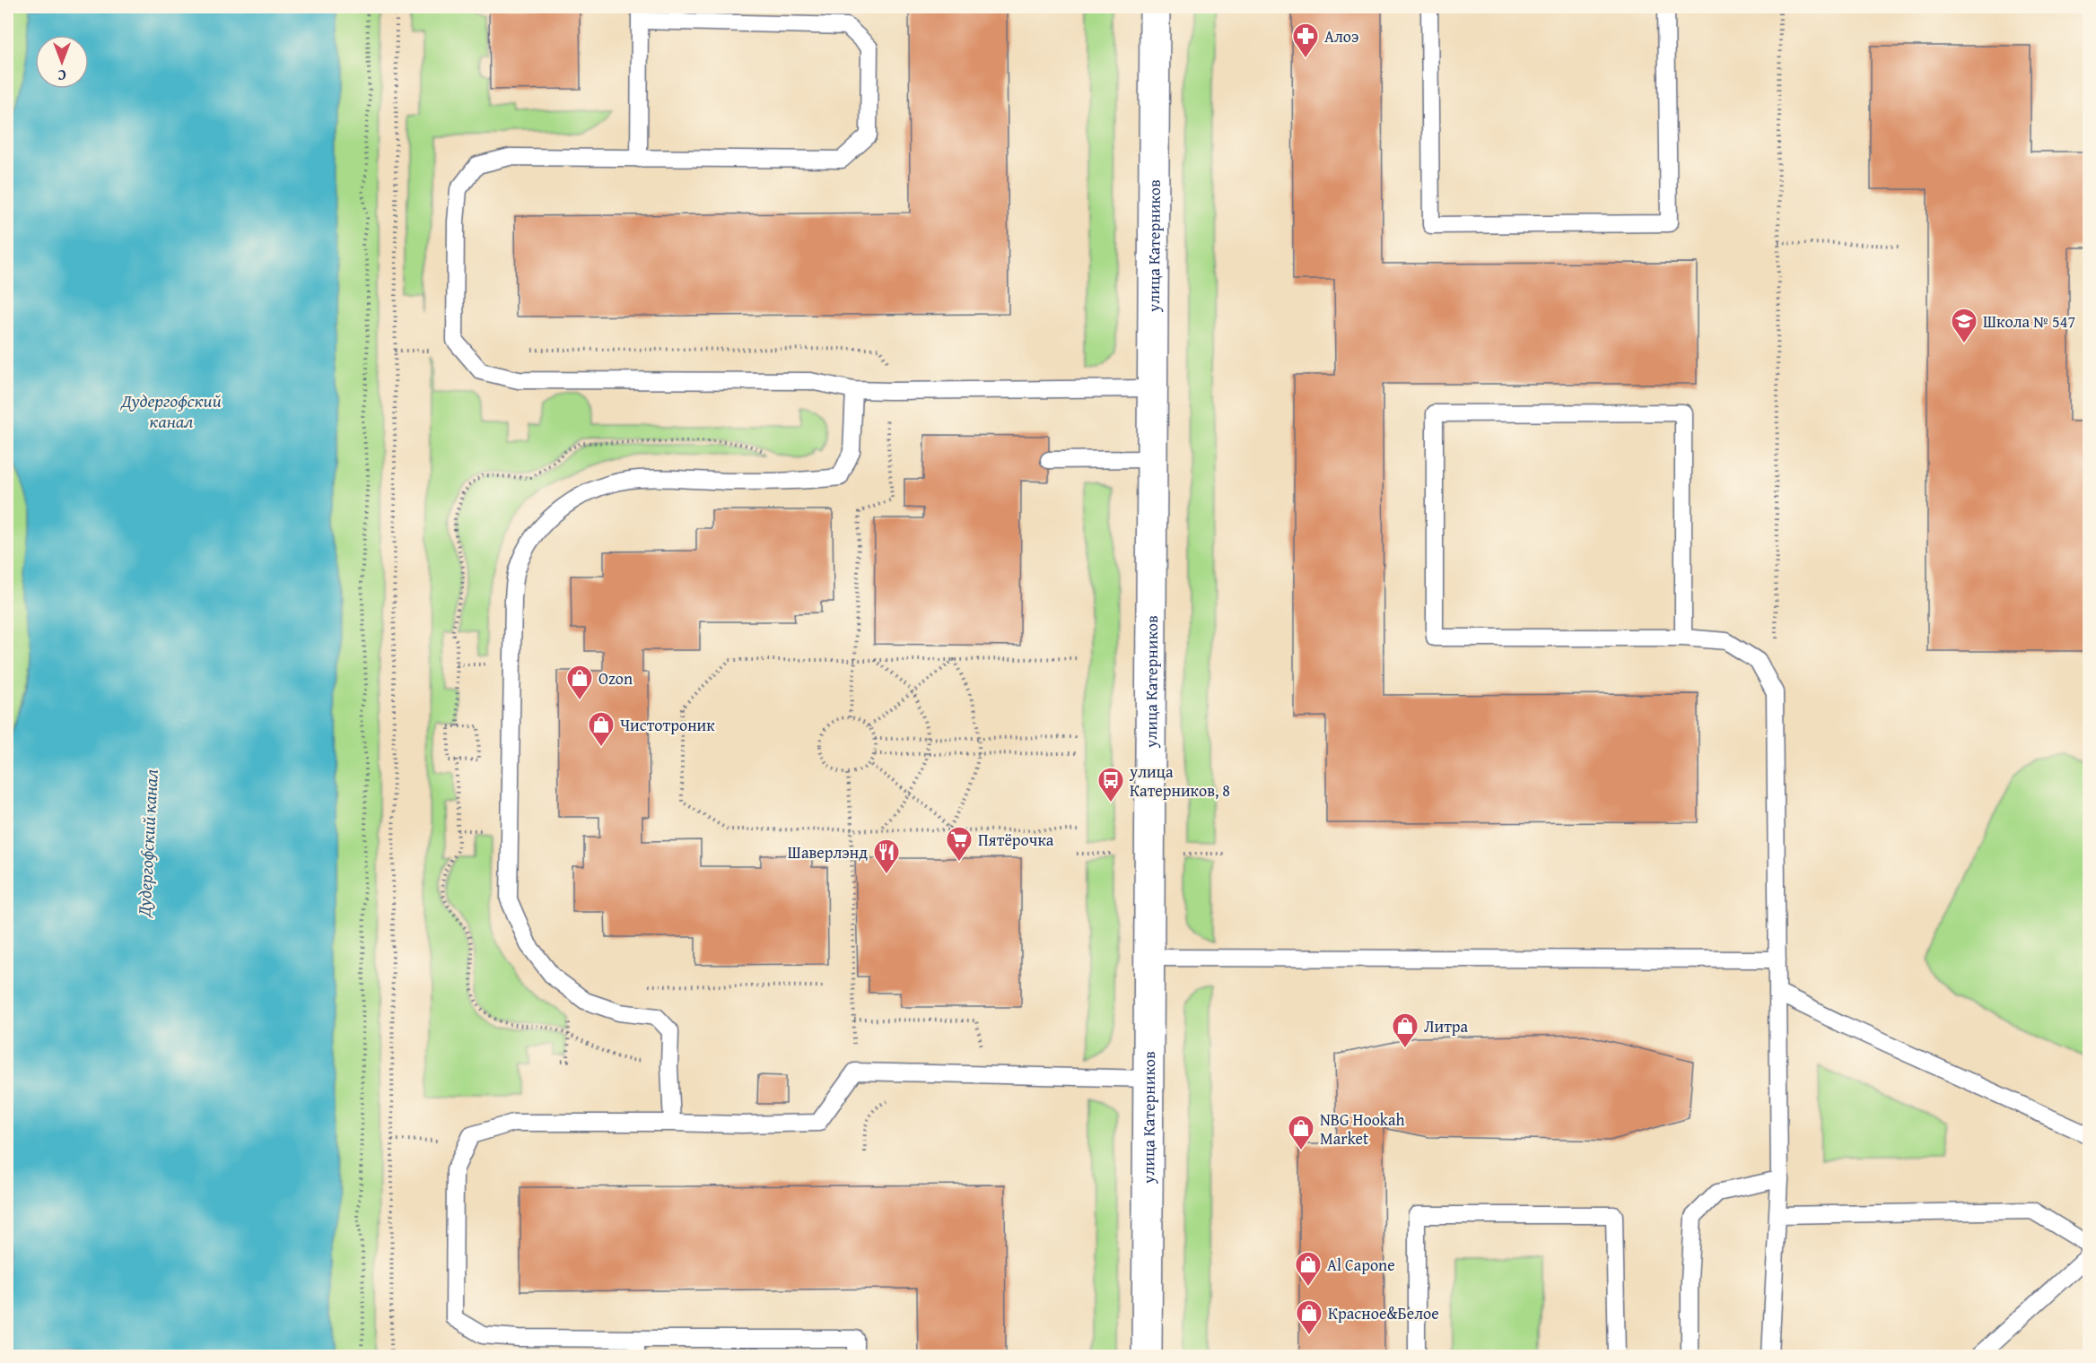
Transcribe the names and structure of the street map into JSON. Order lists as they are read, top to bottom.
{
  "streets": {
    "street": ["улица Катерников"]
  },
  "water": ["Дудергофский канал"],
  "places": {
    "pharmacy": ["Алоэ"],
    "school or university": ["Школа № 547"],
    "shop": [
      "Ozon",
      "Чистотроник",
      "Литра",
      "NBG Hookah Market",
      "Al Capone",
      "Красное&Белое"
    ],
    "bus stop": ["улица Катерников, 8"],
    "supermarket": ["Пятёрочка"],
    "restaurant": ["Шаверлэнд"]
  },
  "north": "bottom"
}
